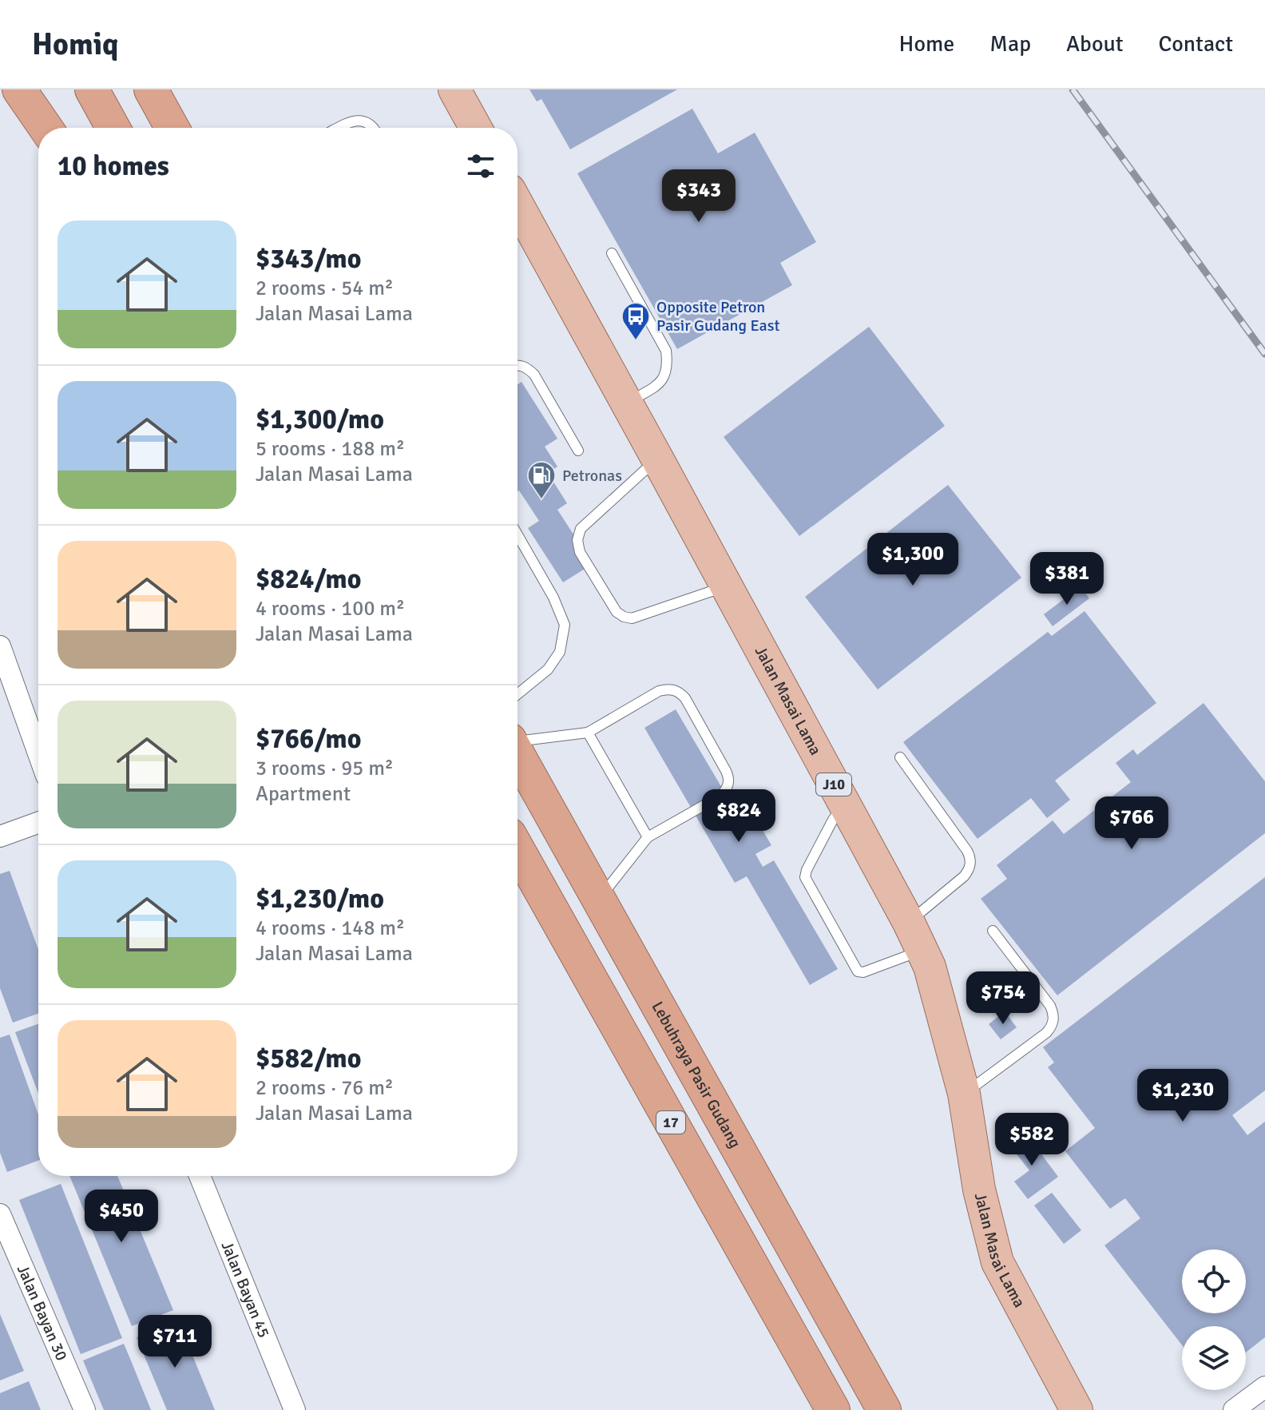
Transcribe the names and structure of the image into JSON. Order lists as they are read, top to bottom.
{
  "streets": {
    "highway": ["Lebuhraya Pasir Gudang", "17"],
    "main road": ["Jalan Masai Lama", "J10"],
    "street": ["Jalan Bayan 45", "Jalan Bayan 30"]
  },
  "places": {
    "bus stop": ["Opposite Petron Pasir Gudang East"],
    "fuel station": ["Petronas"]
  },
  "page": {
    "header": "Homiq",
    "nav": [
      "Home",
      "Map",
      "About",
      "Contact"
    ],
    "heading": "10 homes",
    "price": [
      "$343",
      "$1,300",
      "$381",
      "$824",
      "$766",
      "$754",
      "$1,230",
      "$582",
      "$450",
      "$711"
    ],
    "list": [
      {
        "name": "$343/mo",
        "note": "2 rooms · 54 m² · Jalan Masai Lama"
      },
      {
        "name": "$1,300/mo",
        "note": "5 rooms · 188 m² · Jalan Masai Lama"
      },
      {
        "name": "$824/mo",
        "note": "4 rooms · 100 m² · Jalan Masai Lama"
      },
      {
        "name": "$766/mo",
        "note": "3 rooms · 95 m² · Apartment"
      },
      {
        "name": "$1,230/mo",
        "note": "4 rooms · 148 m² · Jalan Masai Lama"
      },
      {
        "name": "$582/mo",
        "note": "2 rooms · 76 m² · Jalan Masai Lama"
      }
    ]
  }
}
